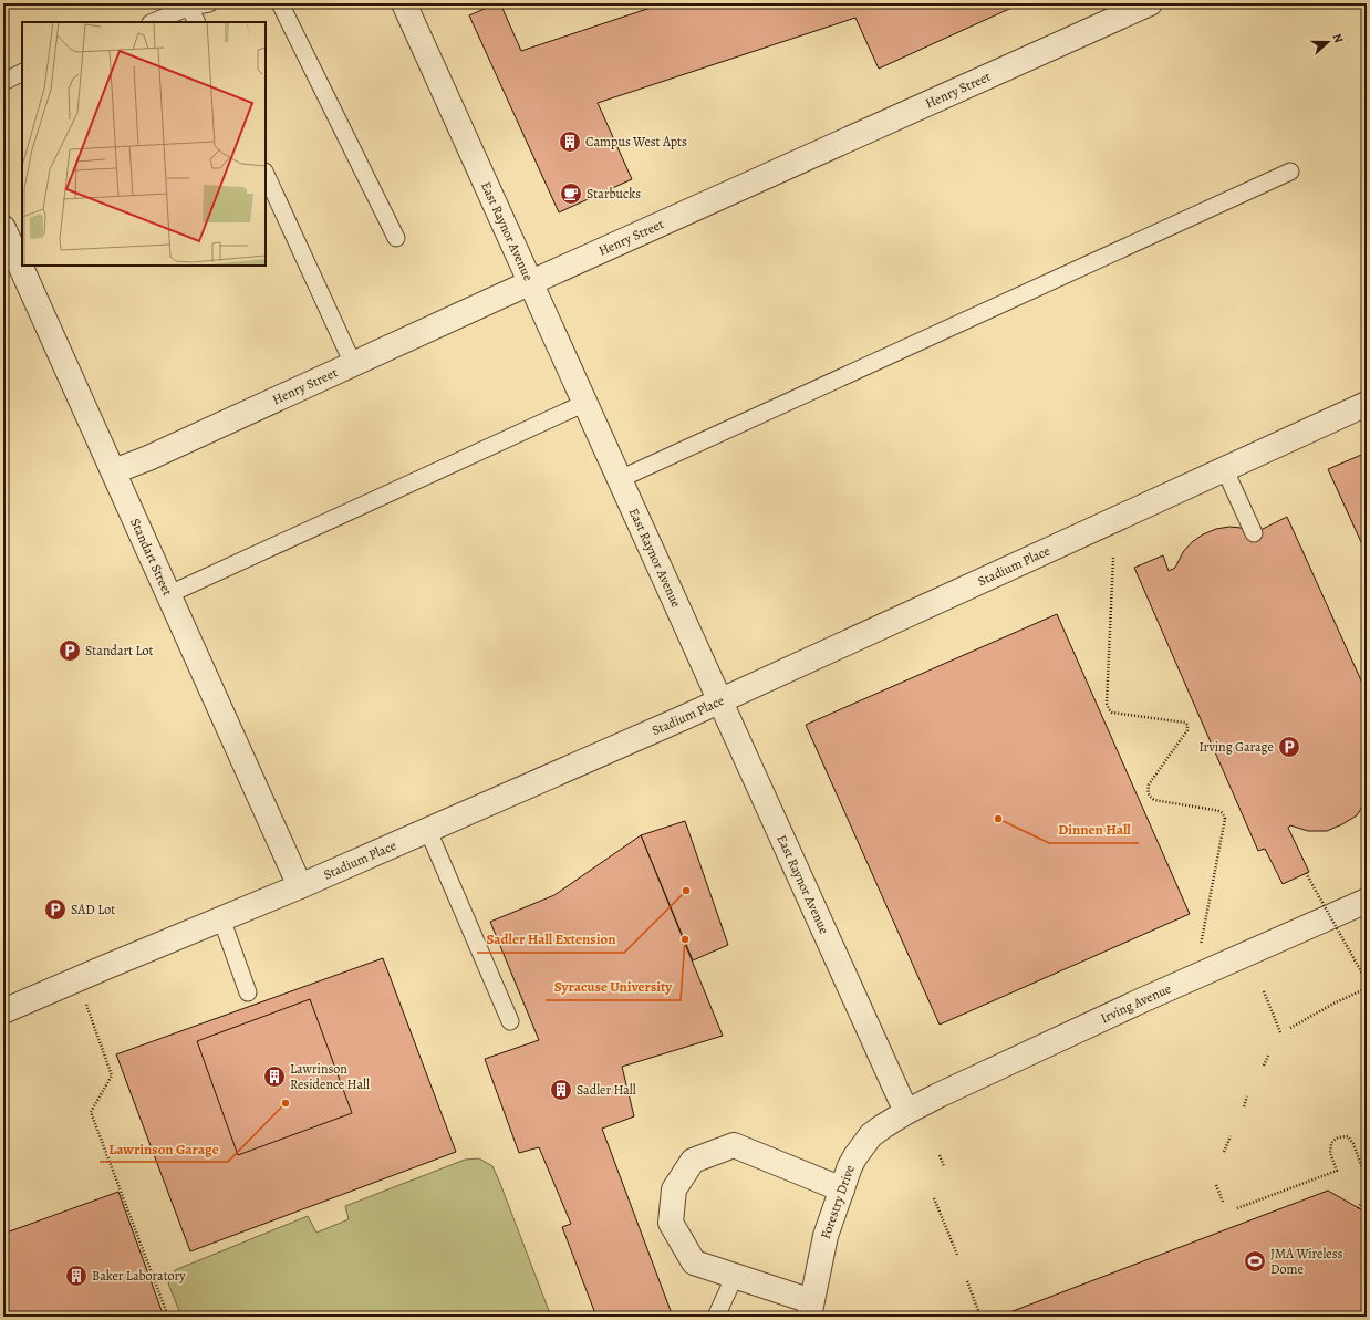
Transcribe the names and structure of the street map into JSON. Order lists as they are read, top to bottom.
{
  "streets": {
    "street": [
      "Henry Street",
      "East Raynor Avenue",
      "Standart Street",
      "Stadium Place",
      "Irving Avenue",
      "Forestry Drive"
    ]
  },
  "crossings": [
    ["Henry Street", "East Raynor Avenue"],
    ["Henry Street", "Standart Street"],
    ["East Raynor Avenue", "Stadium Place"],
    ["East Raynor Avenue", "Irving Avenue"],
    ["East Raynor Avenue", "Forestry Drive"],
    ["Standart Street", "Stadium Place"],
    ["Irving Avenue", "Forestry Drive"]
  ],
  "places": {
    "building": [
      "Campus West Apts",
      "Lawrinson Residence Hall",
      "Sadler Hall",
      "Baker Laboratory"
    ],
    "cafe": ["Starbucks"],
    "parking": ["Standart Lot", "Irving Garage", "SAD Lot"],
    "other": [
      "Dinnen Hall",
      "Sadler Hall Extension",
      "Syracuse University",
      "Lawrinson Garage"
    ],
    "sports": ["JMA Wireless Dome"]
  },
  "north": "right"
}
